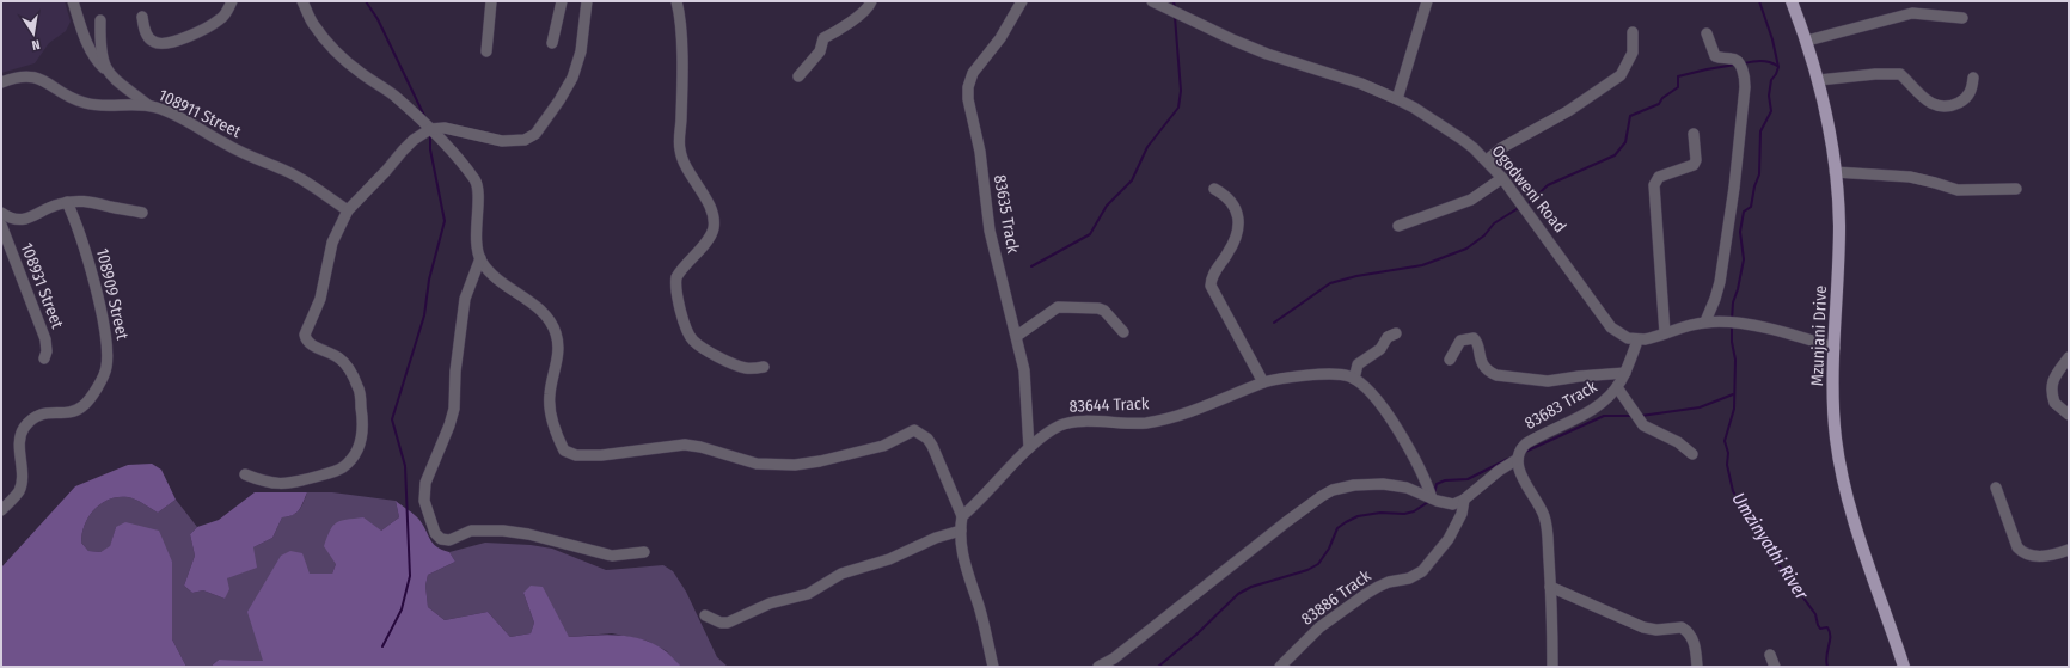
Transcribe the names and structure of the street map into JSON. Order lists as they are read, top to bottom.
{
  "streets": {
    "main road": ["Mzunjani Drive"],
    "street": [
      "108911 Street",
      "Ogodweni Road",
      "83635 Track",
      "108931 Street",
      "108909 Street",
      "83644 Track",
      "83683 Track",
      "83886 Track"
    ]
  },
  "crossings": [
    ["Ogodweni Road", "83683 Track"],
    ["83635 Track", "83644 Track"]
  ],
  "water": ["Umzinyathi River"],
  "north": "bottom"
}
